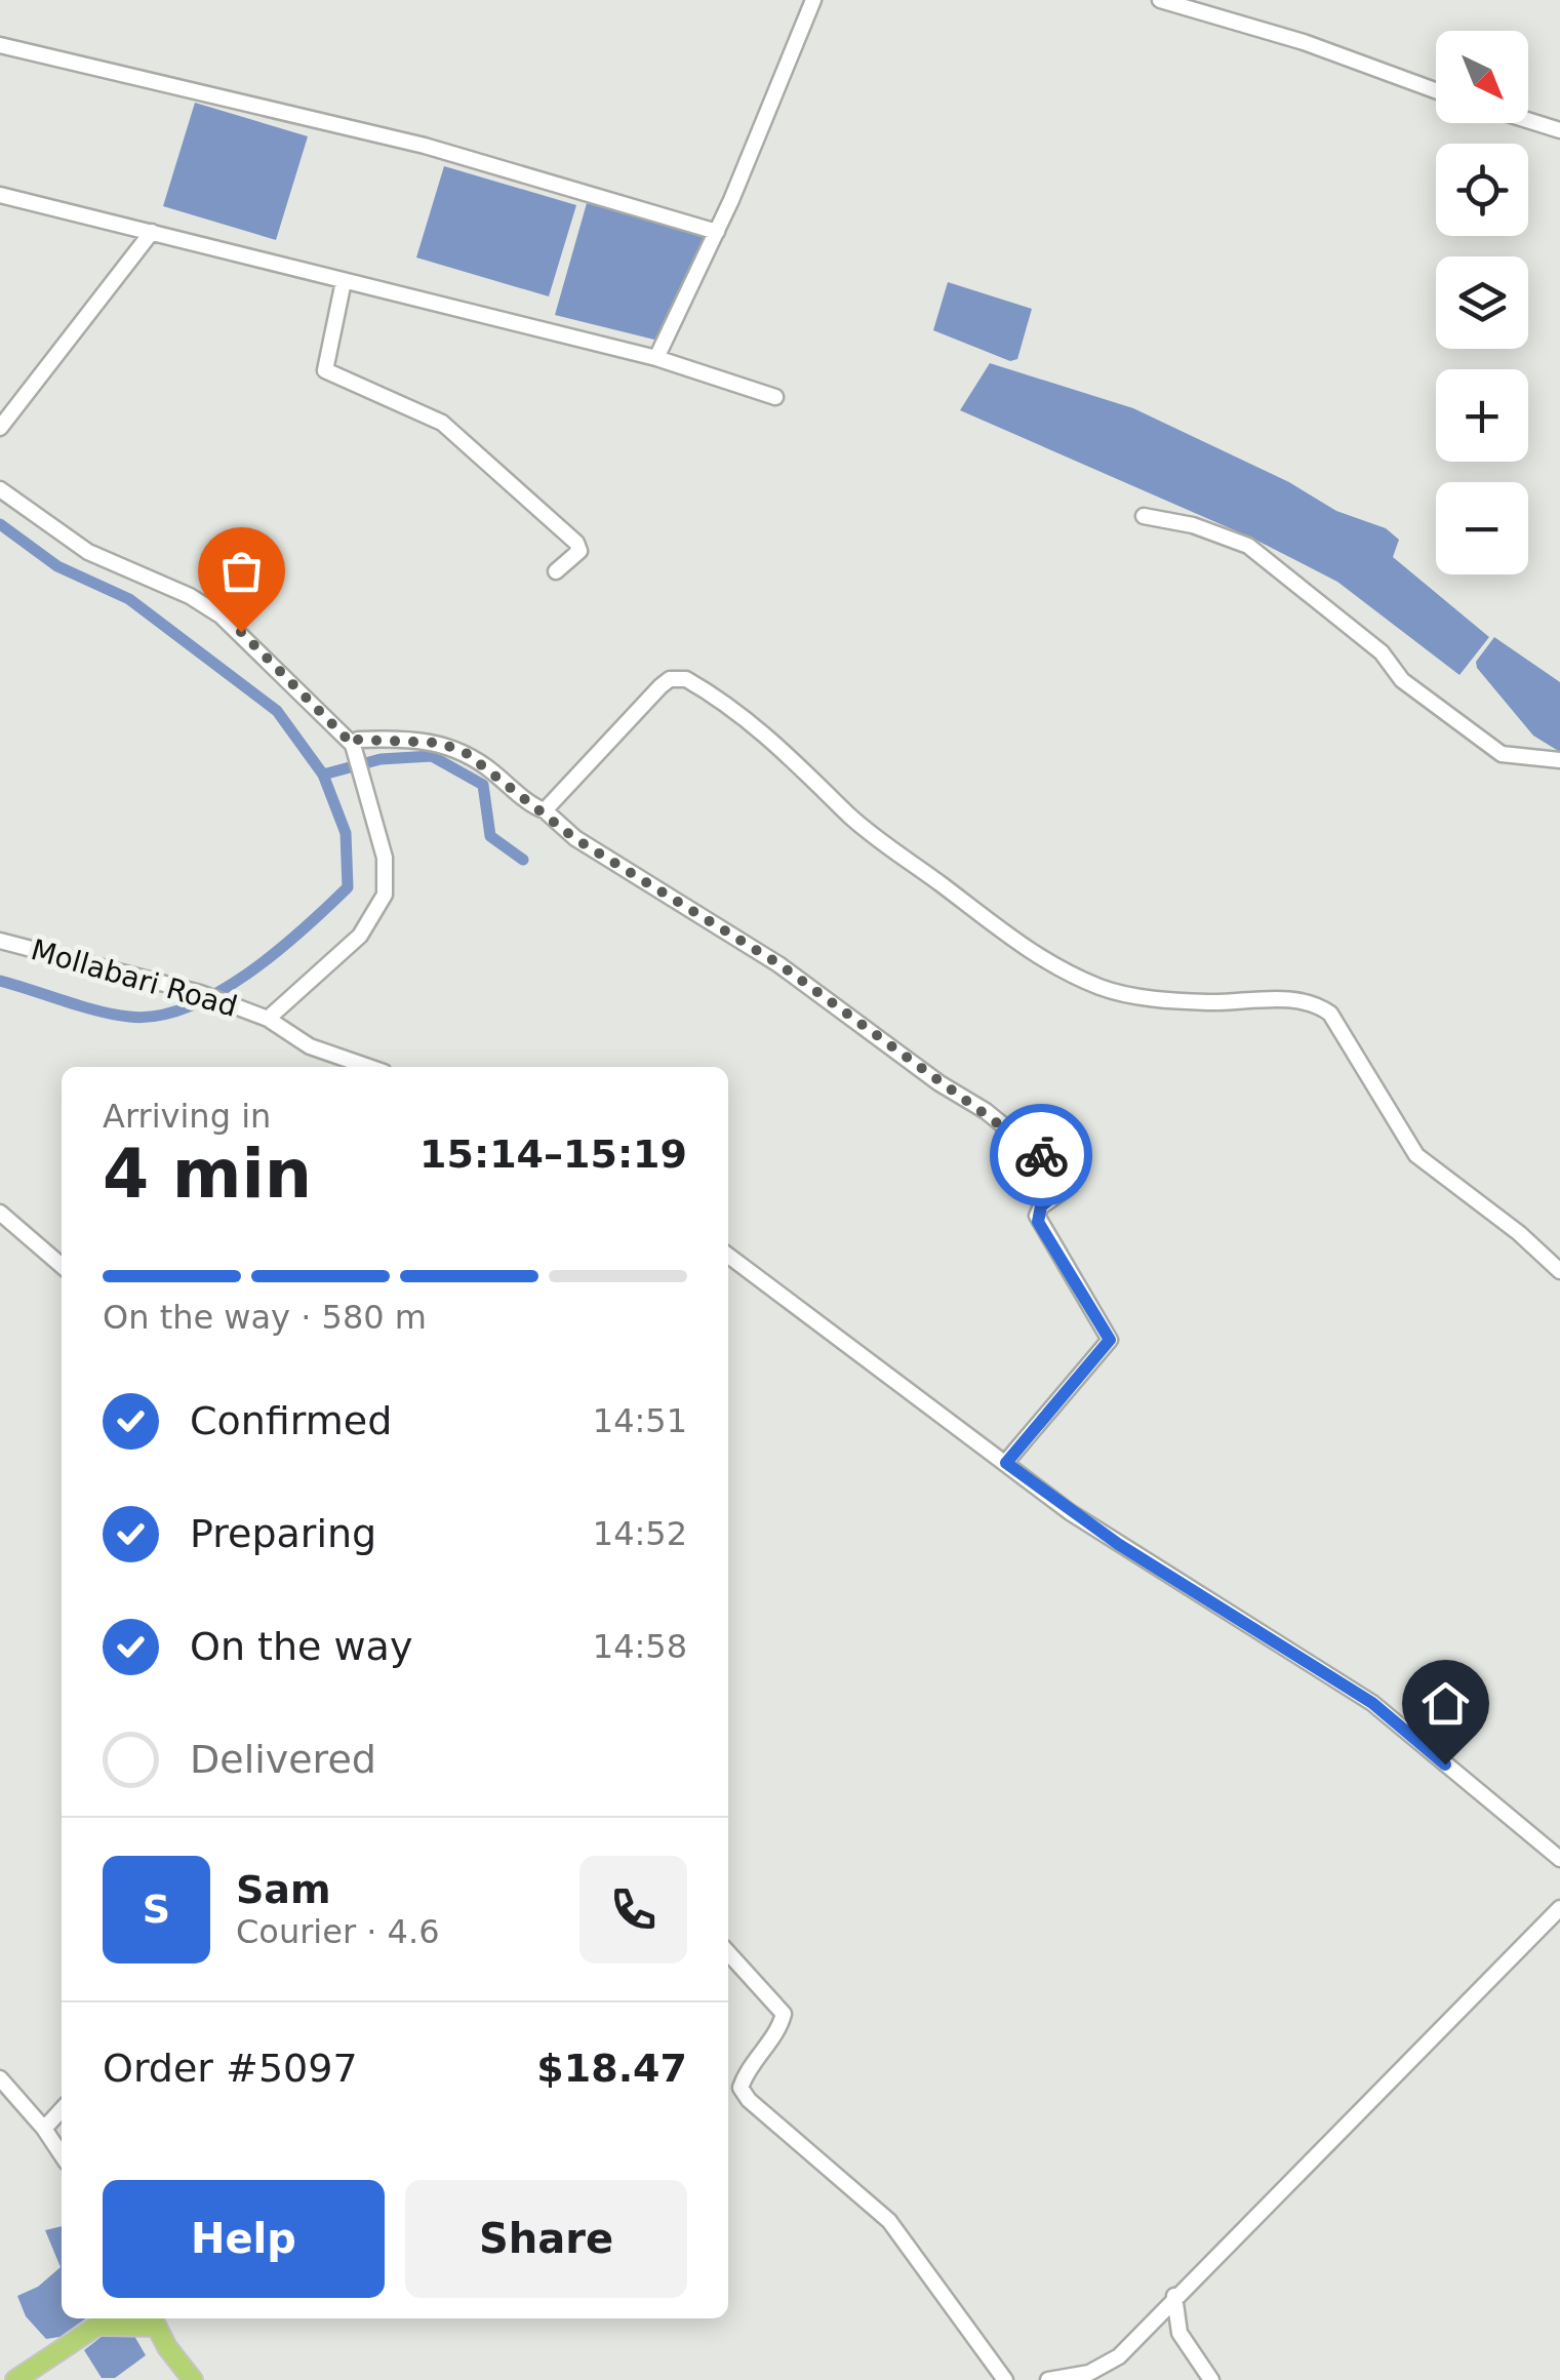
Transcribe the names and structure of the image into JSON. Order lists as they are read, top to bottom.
{
  "streets": {
    "street": ["Mollabari Road"]
  },
  "north": "bottom right",
  "page": {
    "map_buttons": ["+", "−"],
    "heading": ["4 min", "Arriving in", "15:14–15:19"],
    "panel": [
      "Sam",
      "Courier · 4.6",
      "Order #5097",
      "$18.47"
    ],
    "bar": "On the way · 580 m",
    "list": [
      ["Confirmed", "14:51"],
      ["Preparing", "14:52"],
      ["On the way", "14:58"],
      "Delivered"
    ],
    "round": "S",
    "buttons": ["Help", "Share"]
  }
}
